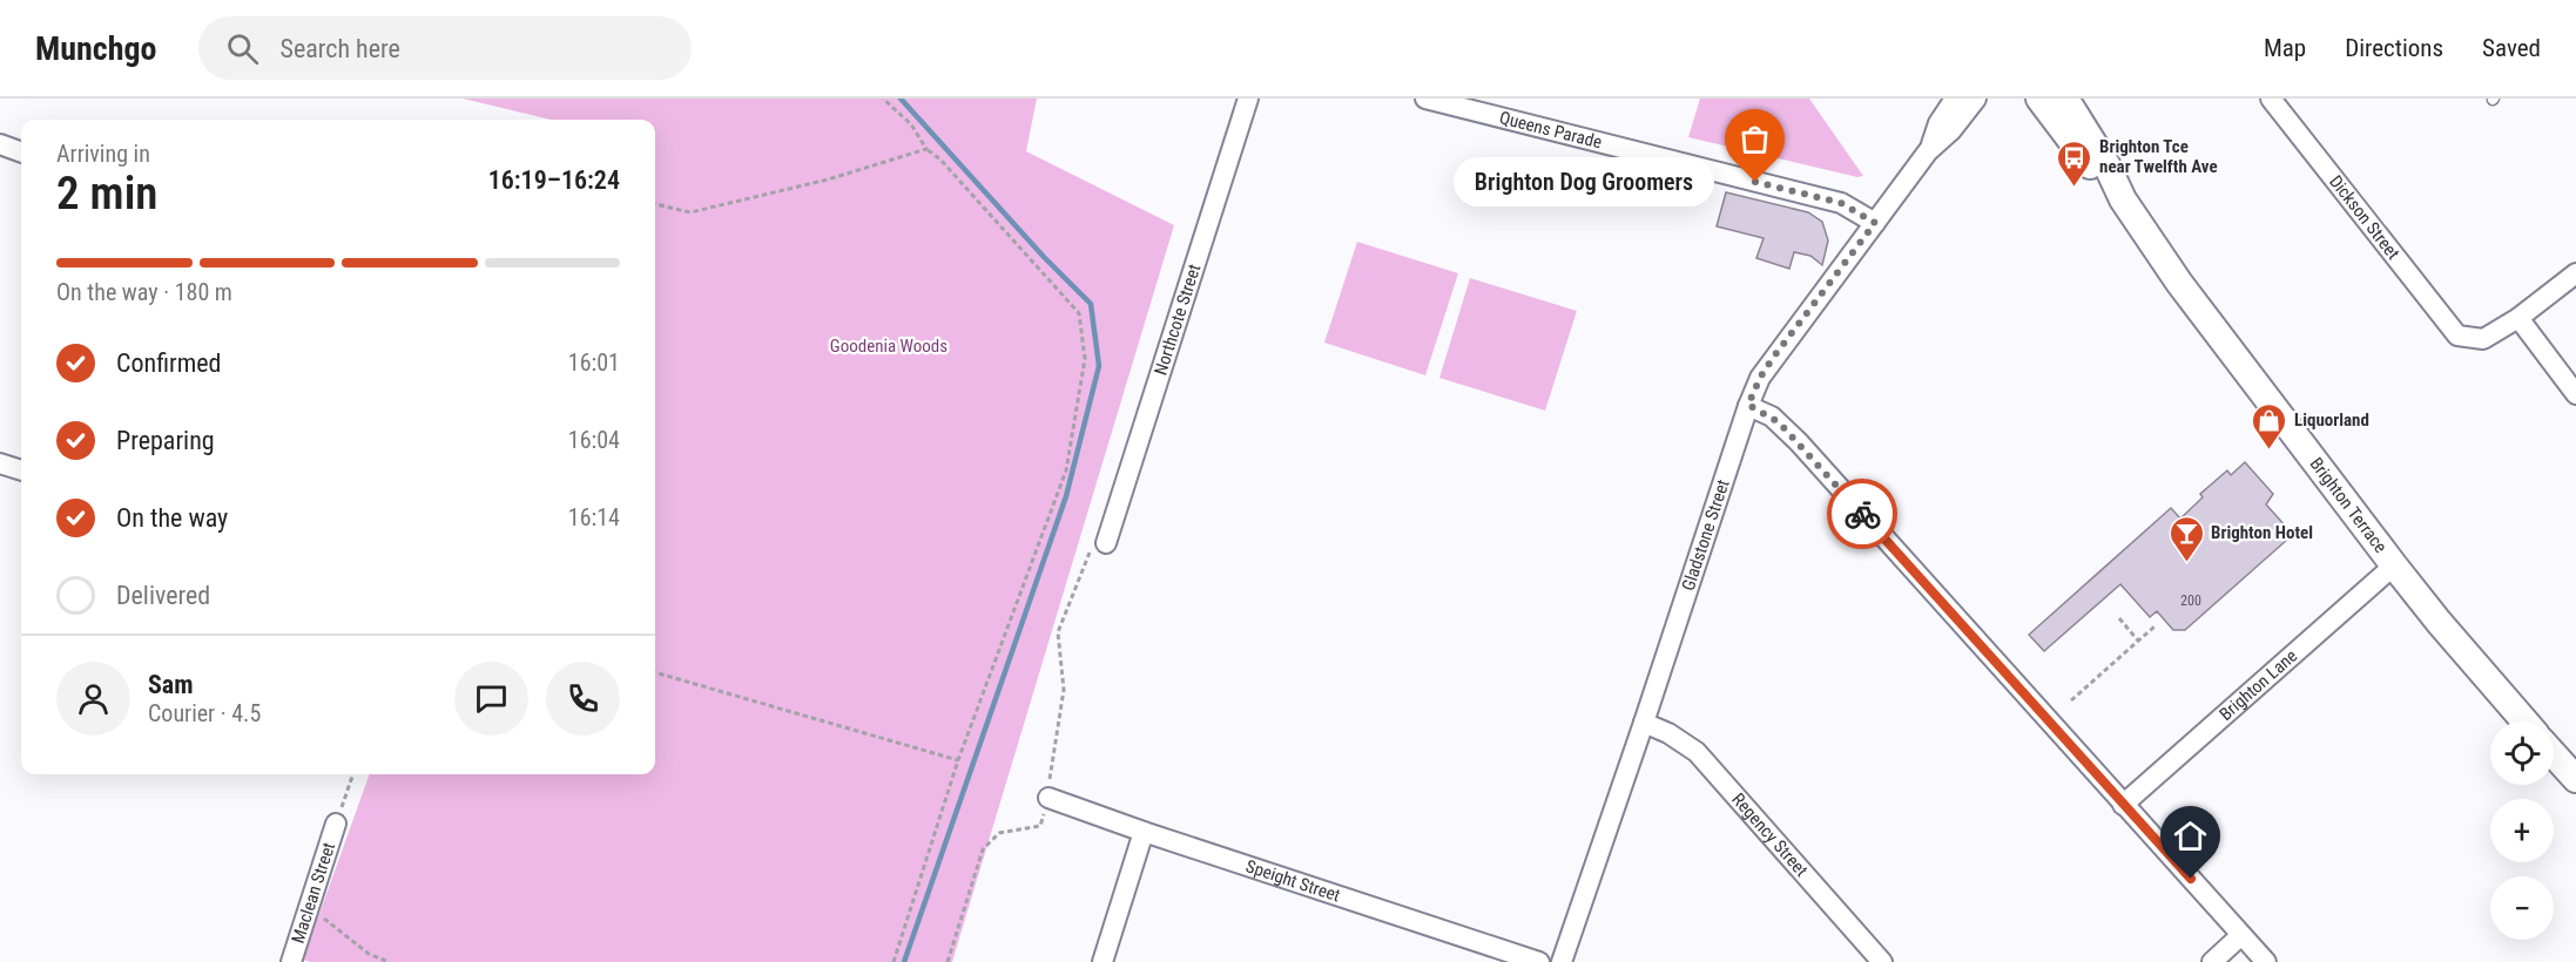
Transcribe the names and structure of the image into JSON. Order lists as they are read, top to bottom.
{
  "streets": {
    "main road": ["Brighton Terrace"],
    "street": [
      "Queens Parade",
      "Dickson Street",
      "Northcote Street",
      "Gladstone Street",
      "Brighton Lane",
      "Regency Street",
      "Speight Street",
      "Maclean Street"
    ]
  },
  "crossings": [
    ["Queens Parade", "Gladstone Street"],
    ["Brighton Terrace", "Brighton Lane"],
    ["Gladstone Street", "Regency Street"]
  ],
  "parks": ["Goodenia Woods"],
  "places": {
    "other": ["Brighton Dog Groomers"],
    "bus stop": ["Brighton Tce near Twelfth Ave"],
    "shop": ["Liquorland"],
    "bar": ["Brighton Hotel"]
  },
  "house_numbers": ["200"],
  "page": {
    "header": "Munchgo",
    "search": "Search here",
    "nav": ["Map", "Directions", "Saved"],
    "heading": ["2 min", "Arriving in", "16:19–16:24"],
    "panel": ["Sam", "Courier · 4.5"],
    "bubble": "Brighton Dog Groomers",
    "bar": "On the way · 180 m",
    "list": [
      ["Confirmed", "16:01"],
      ["Preparing", "16:04"],
      ["On the way", "16:14"],
      "Delivered"
    ],
    "map_buttons": ["+", "−"]
  }
}
